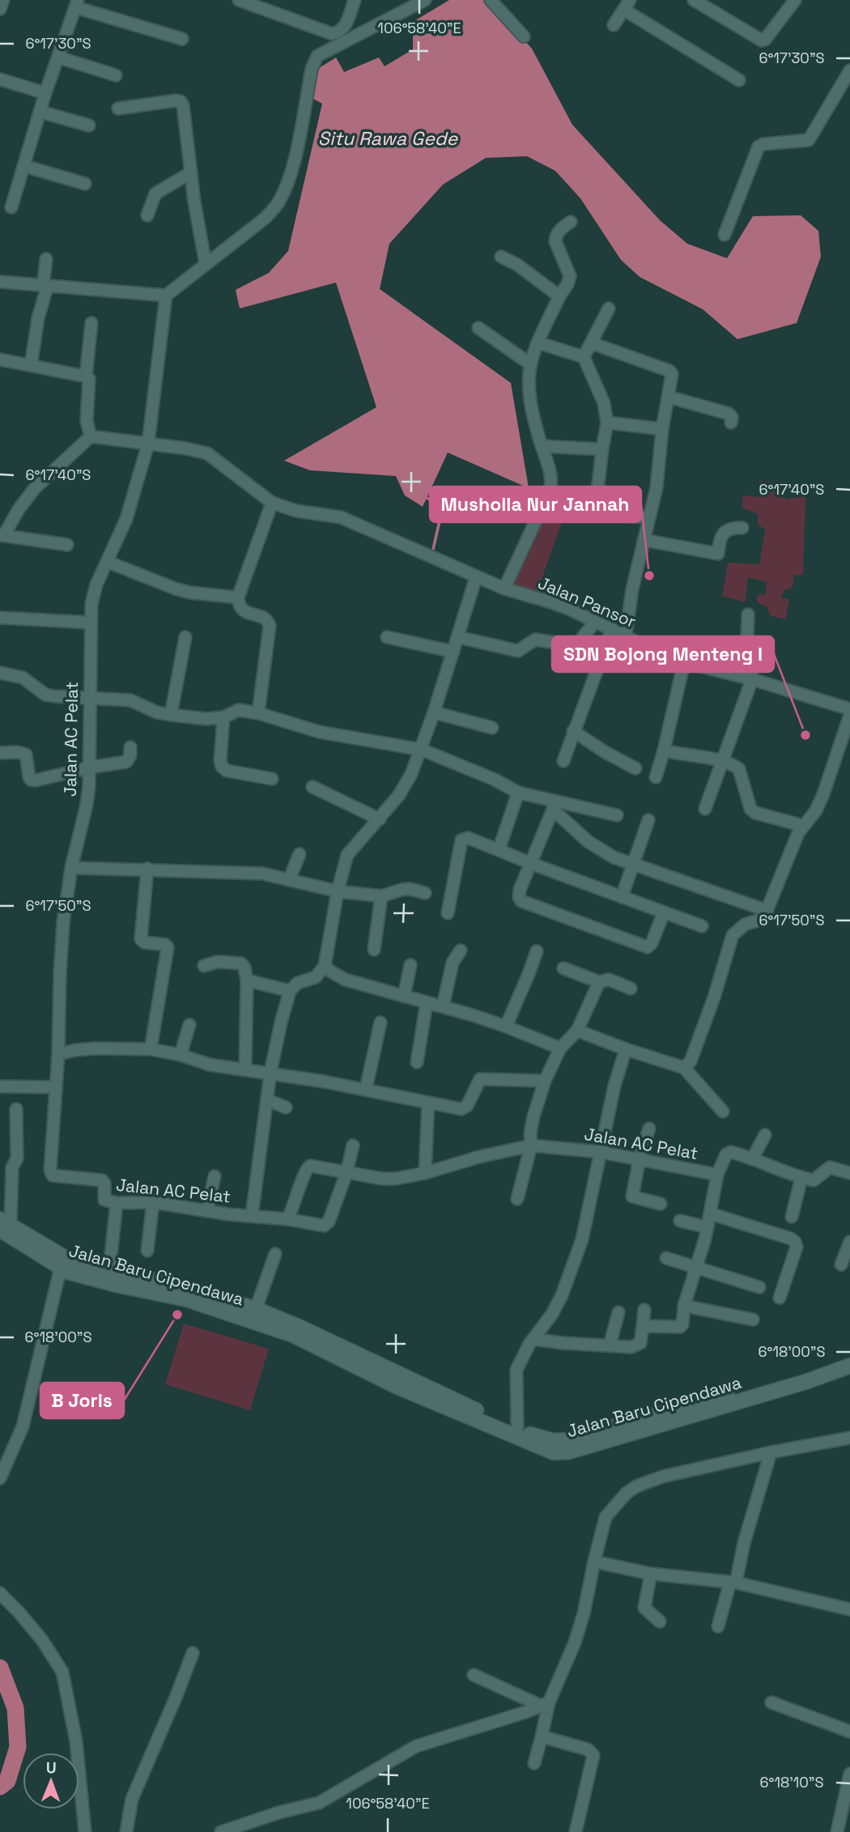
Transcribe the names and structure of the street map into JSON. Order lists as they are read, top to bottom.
{
  "streets": {
    "main road": ["Jalan Baru Cipendawa"],
    "street": ["Jalan Pansor", "Jalan AC Pelat"]
  },
  "crossings": [
    ["Jalan Pansor", "Jalan AC Pelat"]
  ],
  "water": ["Situ Rawa Gede"],
  "places": ["Musholla Nur Jannah", "SDN Bojong Menteng I", "B Joris"],
  "north": "top",
  "coordinates": [
    "106°58'40\"E",
    "6°17'30\"S",
    "6°17'40\"S",
    "6°17'50\"S",
    "6°18'00\"S",
    "6°18'10\"S"
  ]
}
